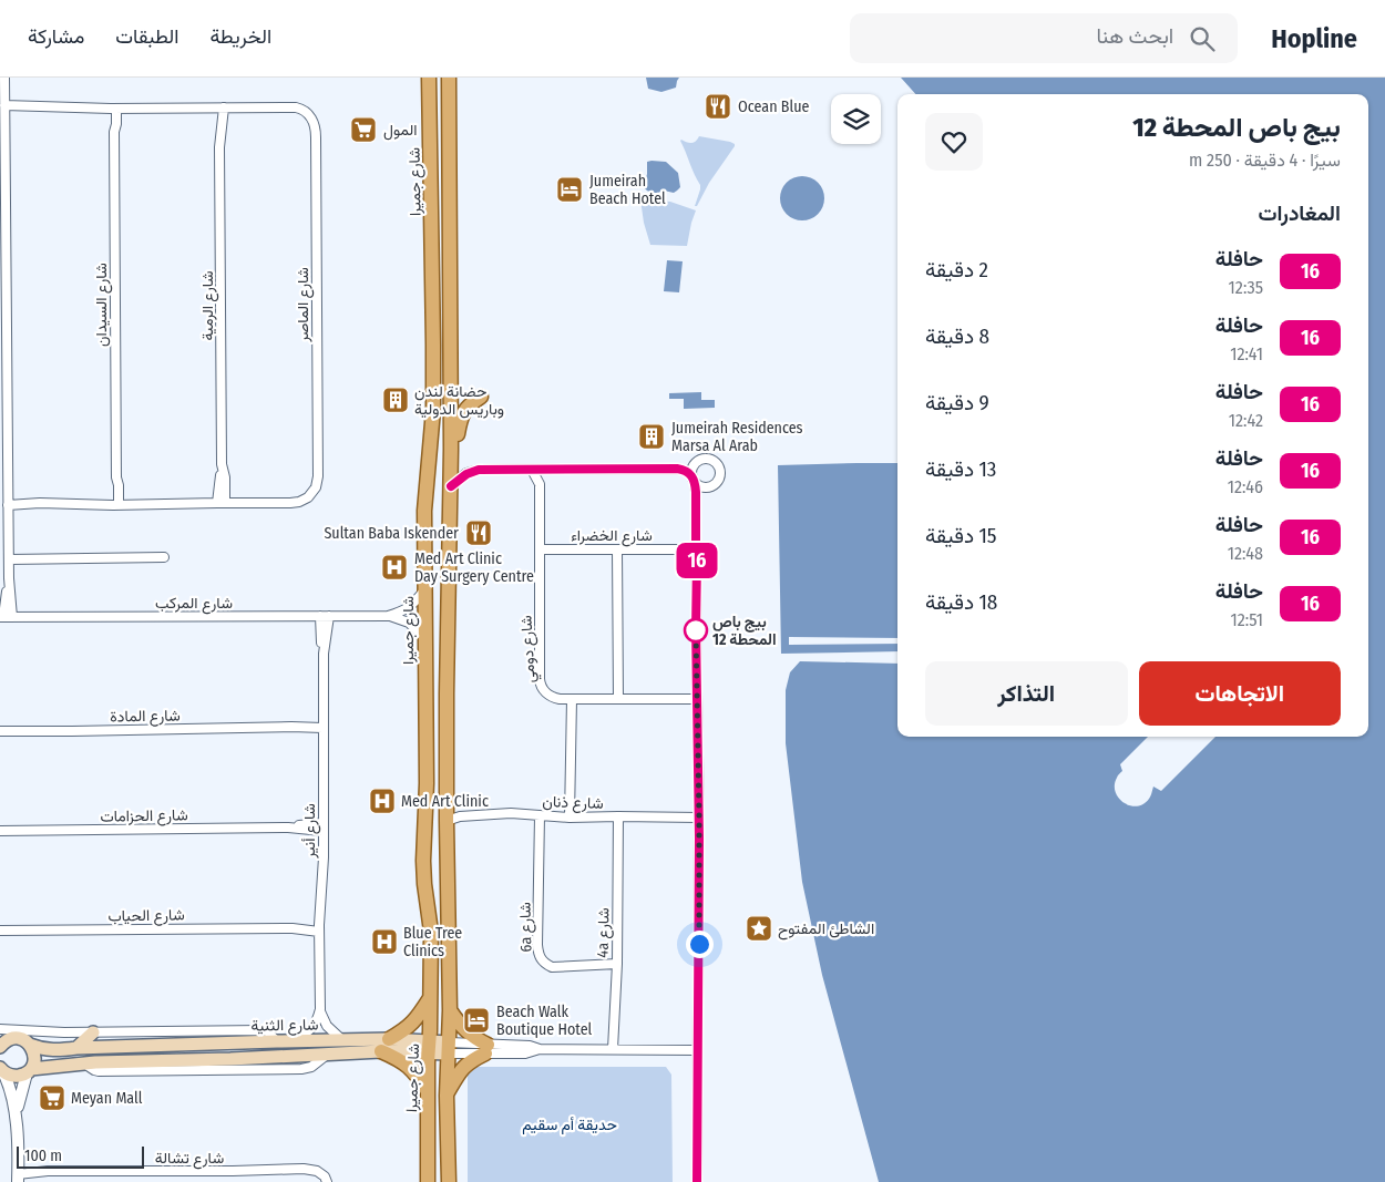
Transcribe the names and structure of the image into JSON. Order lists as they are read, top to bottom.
{
  "streets": {
    "main road": ["شارع جميرا", "شارع الثنية"],
    "street": [
      "شارع السيدان",
      "شارع الماصر",
      "شارع الرمية",
      "شارع الخضراء",
      "شارع المركب",
      "شارع دومي",
      "شارع المادة",
      "شارع ذنان",
      "شارع الحزامات",
      "شارع أنير",
      "شارع الحياب",
      "6a شارع",
      "4a شارع",
      "شارع تشالة"
    ]
  },
  "crossings": [
    ["شارع جميرا", "شارع المركب"],
    ["شارع جميرا", "شارع الثنية"],
    ["شارع السيدان", "شارع الماصر"],
    ["شارع الماصر", "شارع الرمية"],
    ["شارع الخضراء", "شارع دومي"],
    ["شارع المركب", "شارع أنير"],
    ["شارع المادة", "شارع أنير"],
    ["شارع ذنان", "6a شارع"],
    ["شارع ذنان", "4a شارع"],
    ["شارع الحزامات", "شارع أنير"],
    ["شارع أنير", "شارع الحياب"],
    ["شارع أنير", "شارع الثنية"],
    ["6a شارع", "4a شارع"],
    ["4a شارع", "شارع الثنية"]
  ],
  "parks": ["حديقة أم سقيم"],
  "places": {
    "restaurant": ["Ocean Blue", "Sultan Baba Iskender"],
    "supermarket": ["المول", "Meyan Mall"],
    "hotel": ["Jumeirah Beach Hotel", "Beach Walk Boutique Hotel"],
    "building": ["حضانة لندن وباريس الدولية", "Jumeirah Residences Marsa Al Arab"],
    "hospital": ["Med Art Clinic Day Surgery Centre", "Med Art Clinic", "Blue Tree Clinics"],
    "other": ["بيج باص المحطة 12"],
    "place": ["الشاطئ المفتوح"]
  },
  "lines": ["bus line 16"],
  "scale_bar": "100 m",
  "page": {
    "header": "Hopline",
    "search": "ابحث هنا",
    "nav": ["الخريطة", "الطبقات", "مشاركة"],
    "on_map": "16",
    "heading": [
      ["بيج باص المحطة 12", "سيرًا · 4 دقيقة · 250 m"],
      "المغادرات"
    ],
    "list": [
      {
        "mark": "16",
        "name": "حافلة",
        "note": "12:35",
        "value": "2 دقيقة"
      },
      {
        "mark": "16",
        "name": "حافلة",
        "note": "12:41",
        "value": "8 دقيقة"
      },
      {
        "mark": "16",
        "name": "حافلة",
        "note": "12:42",
        "value": "9 دقيقة"
      },
      {
        "mark": "16",
        "name": "حافلة",
        "note": "12:46",
        "value": "13 دقيقة"
      },
      {
        "mark": "16",
        "name": "حافلة",
        "note": "12:48",
        "value": "15 دقيقة"
      },
      {
        "mark": "16",
        "name": "حافلة",
        "note": "12:51",
        "value": "18 دقيقة"
      }
    ],
    "buttons": ["الاتجاهات", "التذاكر"],
    "scale": "100 m"
  }
}
